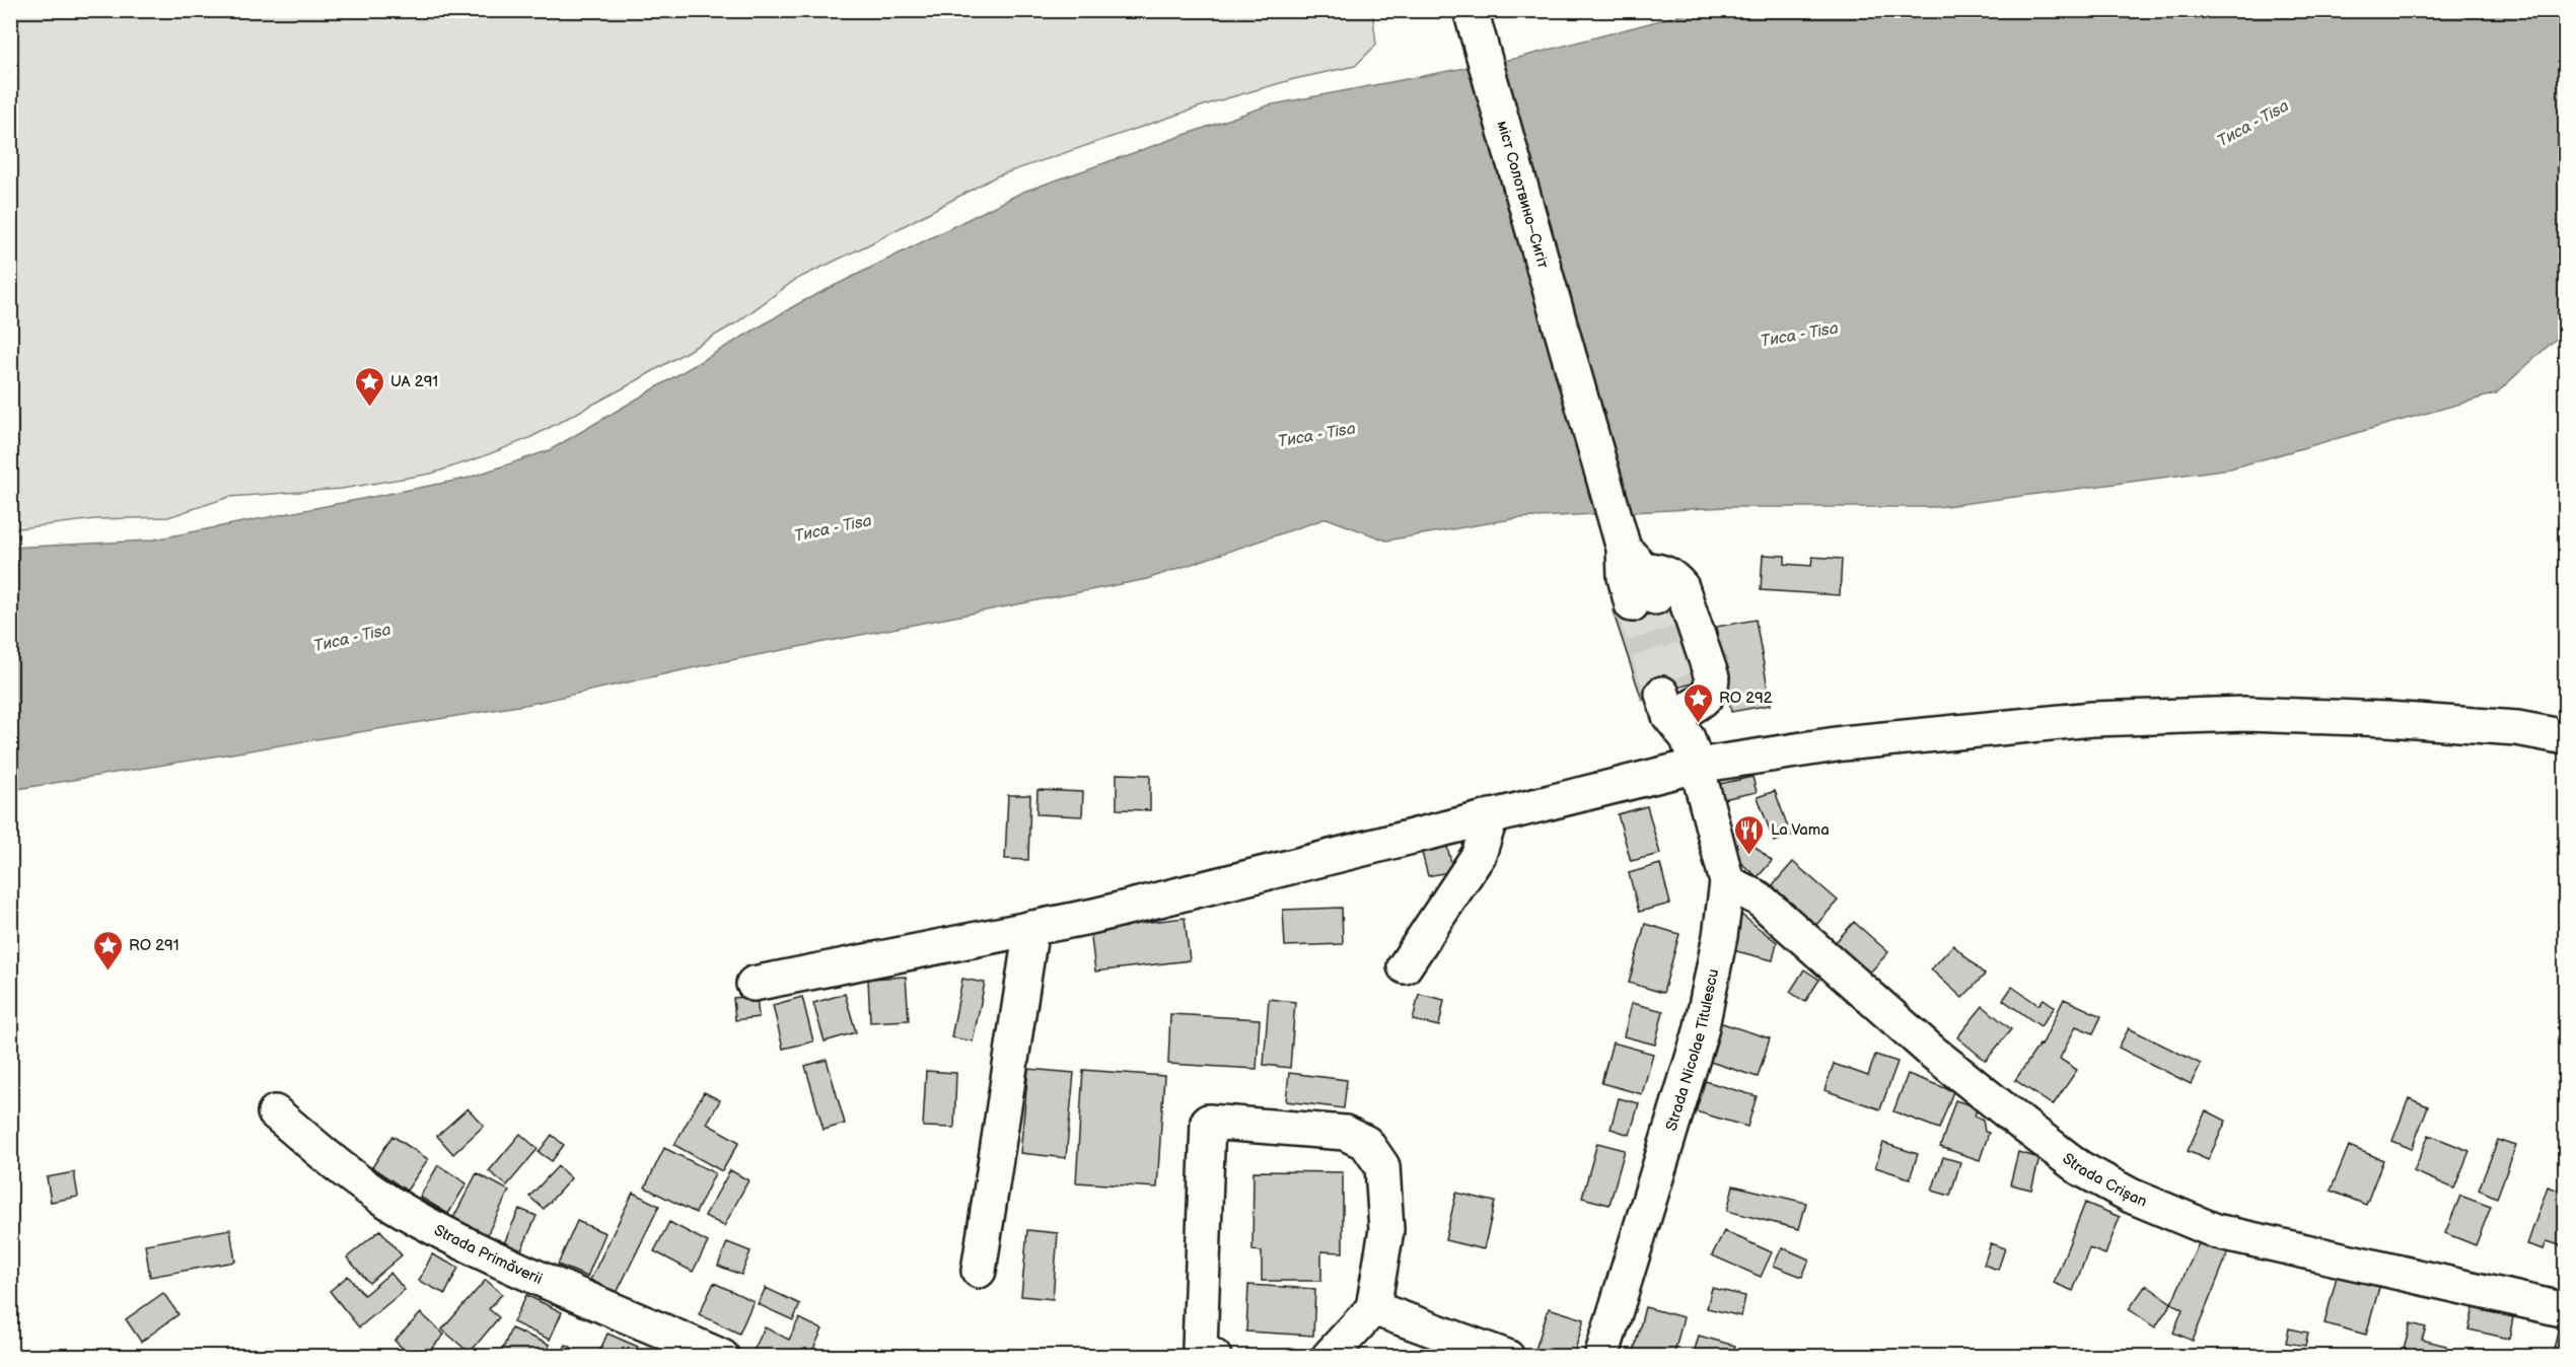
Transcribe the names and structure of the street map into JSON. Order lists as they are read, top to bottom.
{
  "streets": {
    "street": [
      "міст Солотвино–Сигіт",
      "Strada Nicolae Titulescu",
      "Strada Crișan",
      "Strada Primăverii"
    ]
  },
  "crossings": [
    ["міст Солотвино–Сигіт", "Strada Nicolae Titulescu"],
    ["Strada Nicolae Titulescu", "Strada Crișan"]
  ],
  "water": ["Тиса - Tisa"],
  "places": {
    "place": ["UA 291", "RO 292", "RO 291"],
    "restaurant": ["La Vama"]
  }
}
